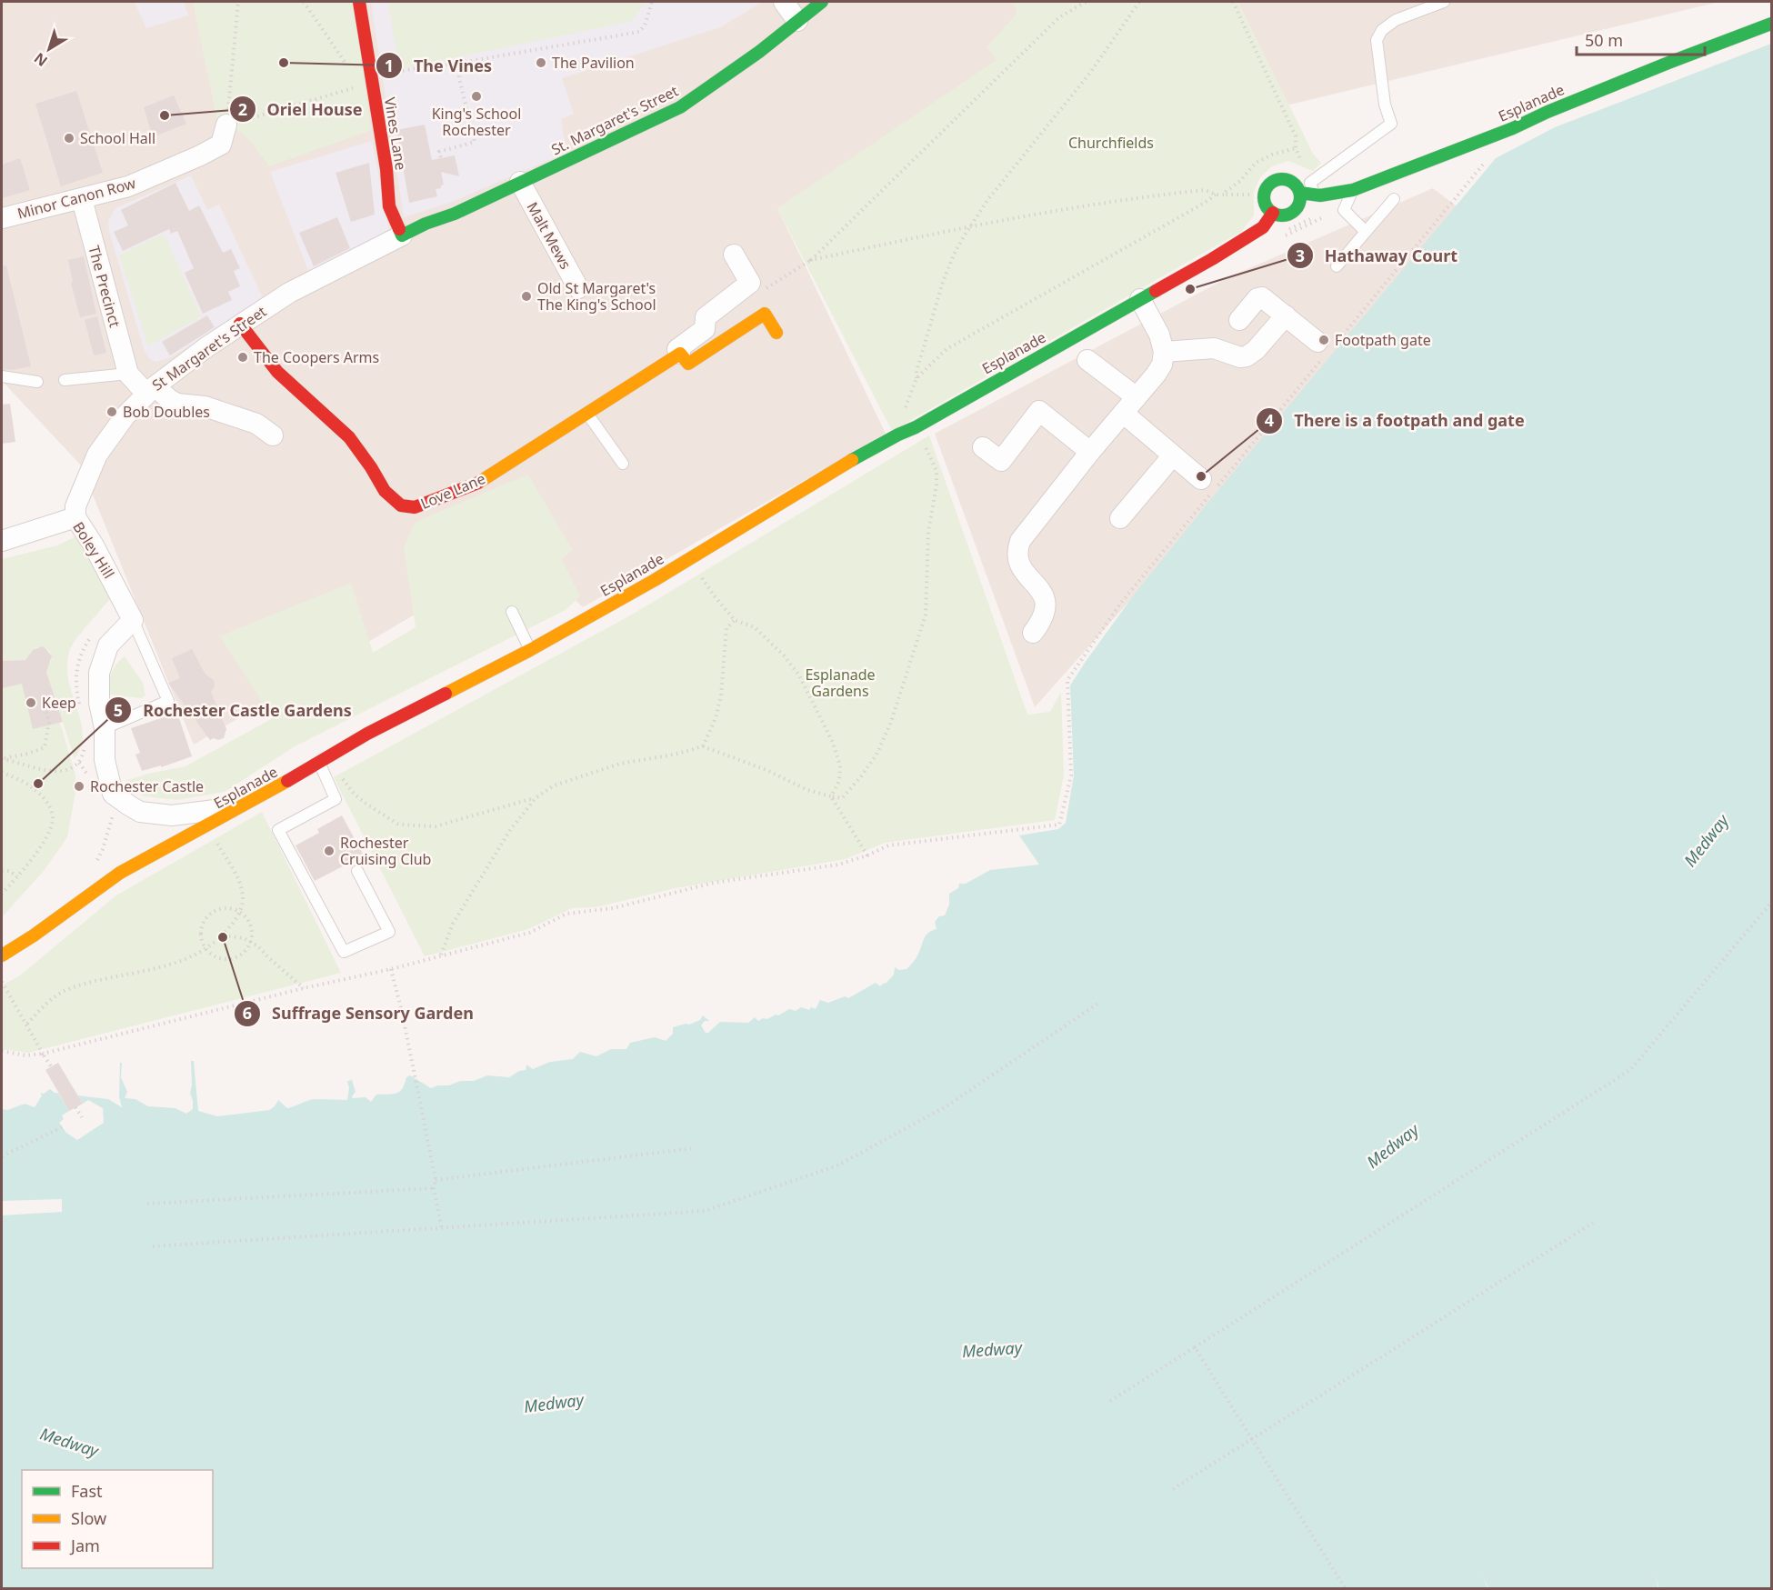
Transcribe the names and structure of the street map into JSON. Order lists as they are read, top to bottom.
{
  "streets": {
    "street": [
      "Esplanade",
      "St. Margaret's Street",
      "Vines Lane",
      "Minor Canon Row",
      "Malt Mews",
      "The Precinct",
      "St Margaret's Street",
      "Love Lane",
      "Boley Hill"
    ]
  },
  "crossings": [
    ["St. Margaret's Street", "Vines Lane"],
    ["St. Margaret's Street", "Malt Mews"],
    ["St. Margaret's Street", "St Margaret's Street"],
    ["Vines Lane", "St Margaret's Street"],
    ["Minor Canon Row", "The Precinct"],
    ["The Precinct", "St Margaret's Street"],
    ["St Margaret's Street", "Love Lane"],
    ["St Margaret's Street", "Boley Hill"]
  ],
  "water": ["Medway"],
  "parks": ["Churchfields", "Esplanade Gardens"],
  "places": [
    "The Vines",
    "The Pavilion",
    "King's School Rochester",
    "Oriel House",
    "School Hall",
    "Hathaway Court",
    "Old St Margaret's The King's School",
    "Footpath gate",
    "The Coopers Arms",
    "Bob Doubles",
    "There is a footpath and gate",
    "Keep",
    "Rochester Castle Gardens",
    "Rochester Castle",
    "Rochester Cruising Club",
    "Suffrage Sensory Garden"
  ],
  "legend": ["Fast", "Slow", "Jam"],
  "scale_bar": "50 m",
  "north": "bottom left"
}
